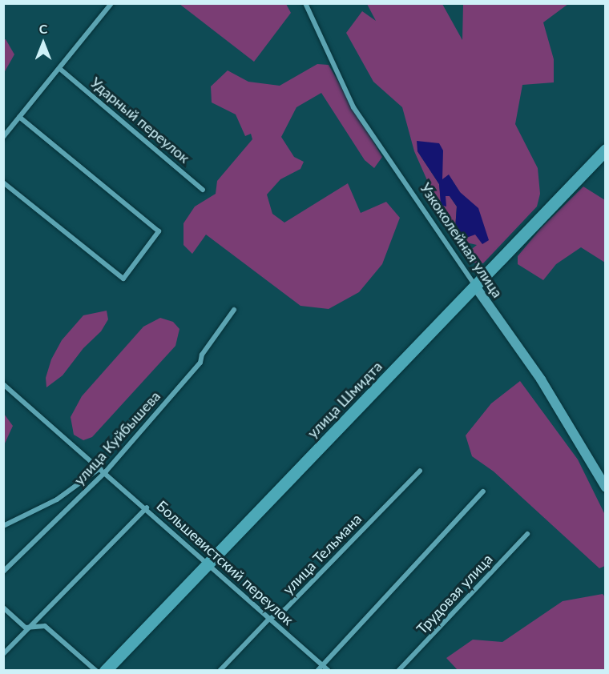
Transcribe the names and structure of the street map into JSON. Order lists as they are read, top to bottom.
{
  "streets": {
    "main road": ["улица Шмидта"],
    "street": [
      "Ударный переулок",
      "Узкоколейная улица",
      "улица Куйбышева",
      "улица Тельмана",
      "Большевистский переулок",
      "Трудовая улица"
    ]
  },
  "crossings": [
    ["Узкоколейная улица", "улица Шмидта"],
    ["улица Шмидта", "Большевистский переулок"],
    ["улица Куйбышева", "Большевистский переулок"],
    ["улица Тельмана", "Большевистский переулок"]
  ],
  "north": "top"
}
